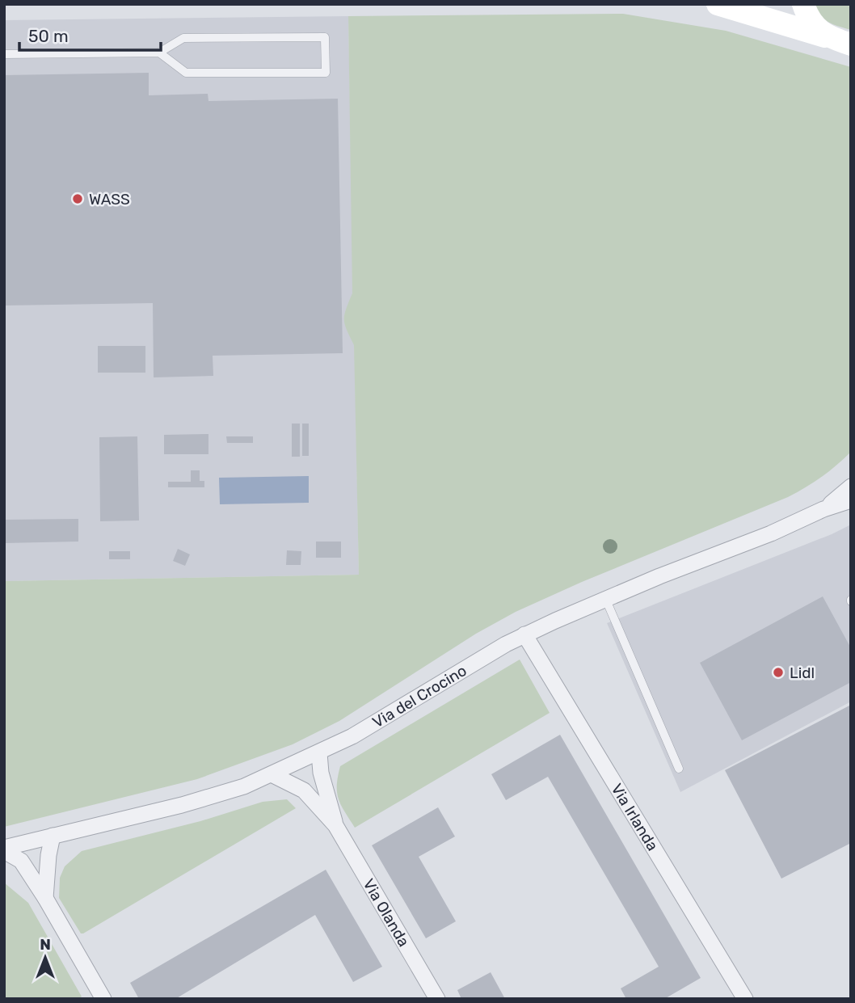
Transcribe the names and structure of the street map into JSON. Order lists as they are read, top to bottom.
{
  "streets": {
    "street": ["Via del Crocino", "Via Irlanda", "Via Olanda"]
  },
  "crossings": [
    ["Via del Crocino", "Via Irlanda"],
    ["Via del Crocino", "Via Olanda"]
  ],
  "places": ["WASS", "Lidl"],
  "scale_bar": "50 m",
  "north": "top"
}
